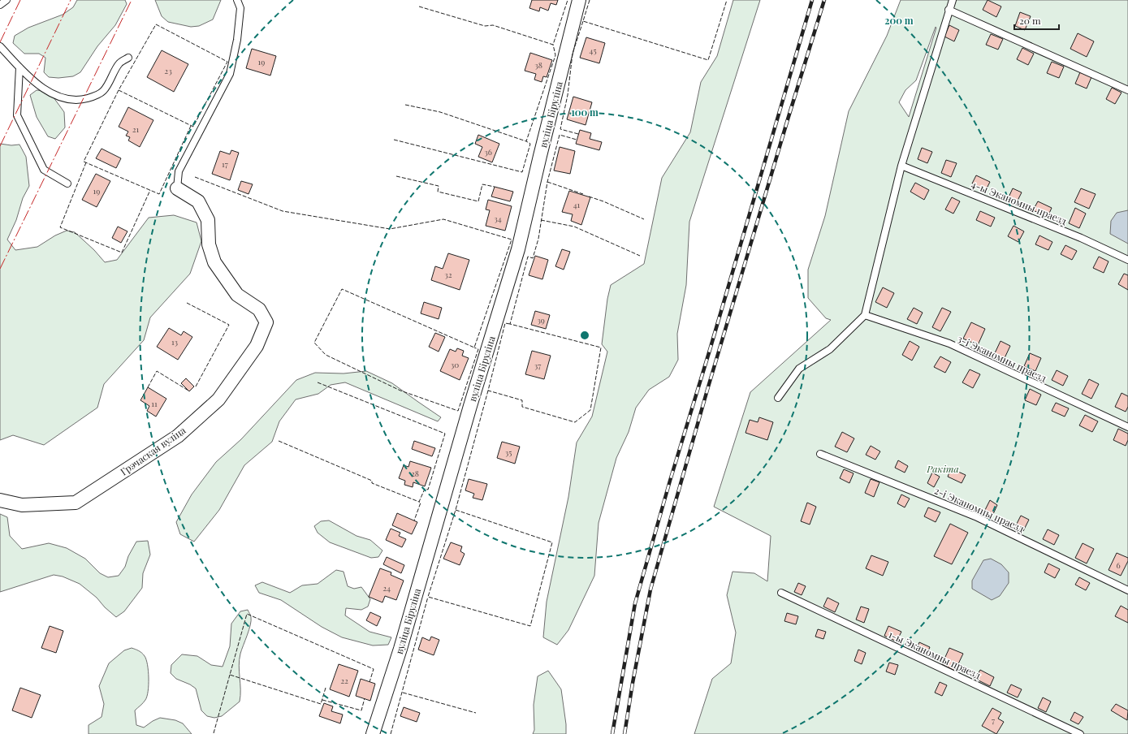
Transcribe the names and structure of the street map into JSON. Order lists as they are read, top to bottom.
{
  "streets": {
    "street": ["вуліца Біруліна", "Грэчаская вуліца"],
    "lane": [
      "4-ы Эканомны праезд",
      "3-і Эканомны праезд",
      "2-і Эканомны праезд",
      "1-ы Эканомны праезд"
    ]
  },
  "parks": ["Ракіта"],
  "house_numbers": [
    "45",
    "19",
    "38",
    "23",
    "21",
    "36",
    "17",
    "19",
    "41",
    "34",
    "32",
    "39",
    "13",
    "30",
    "37",
    "11",
    "35",
    "28",
    "6",
    "24",
    "22",
    "7"
  ],
  "scale_bar": "20 m",
  "rings": ["200 m", "100 m"]
}
